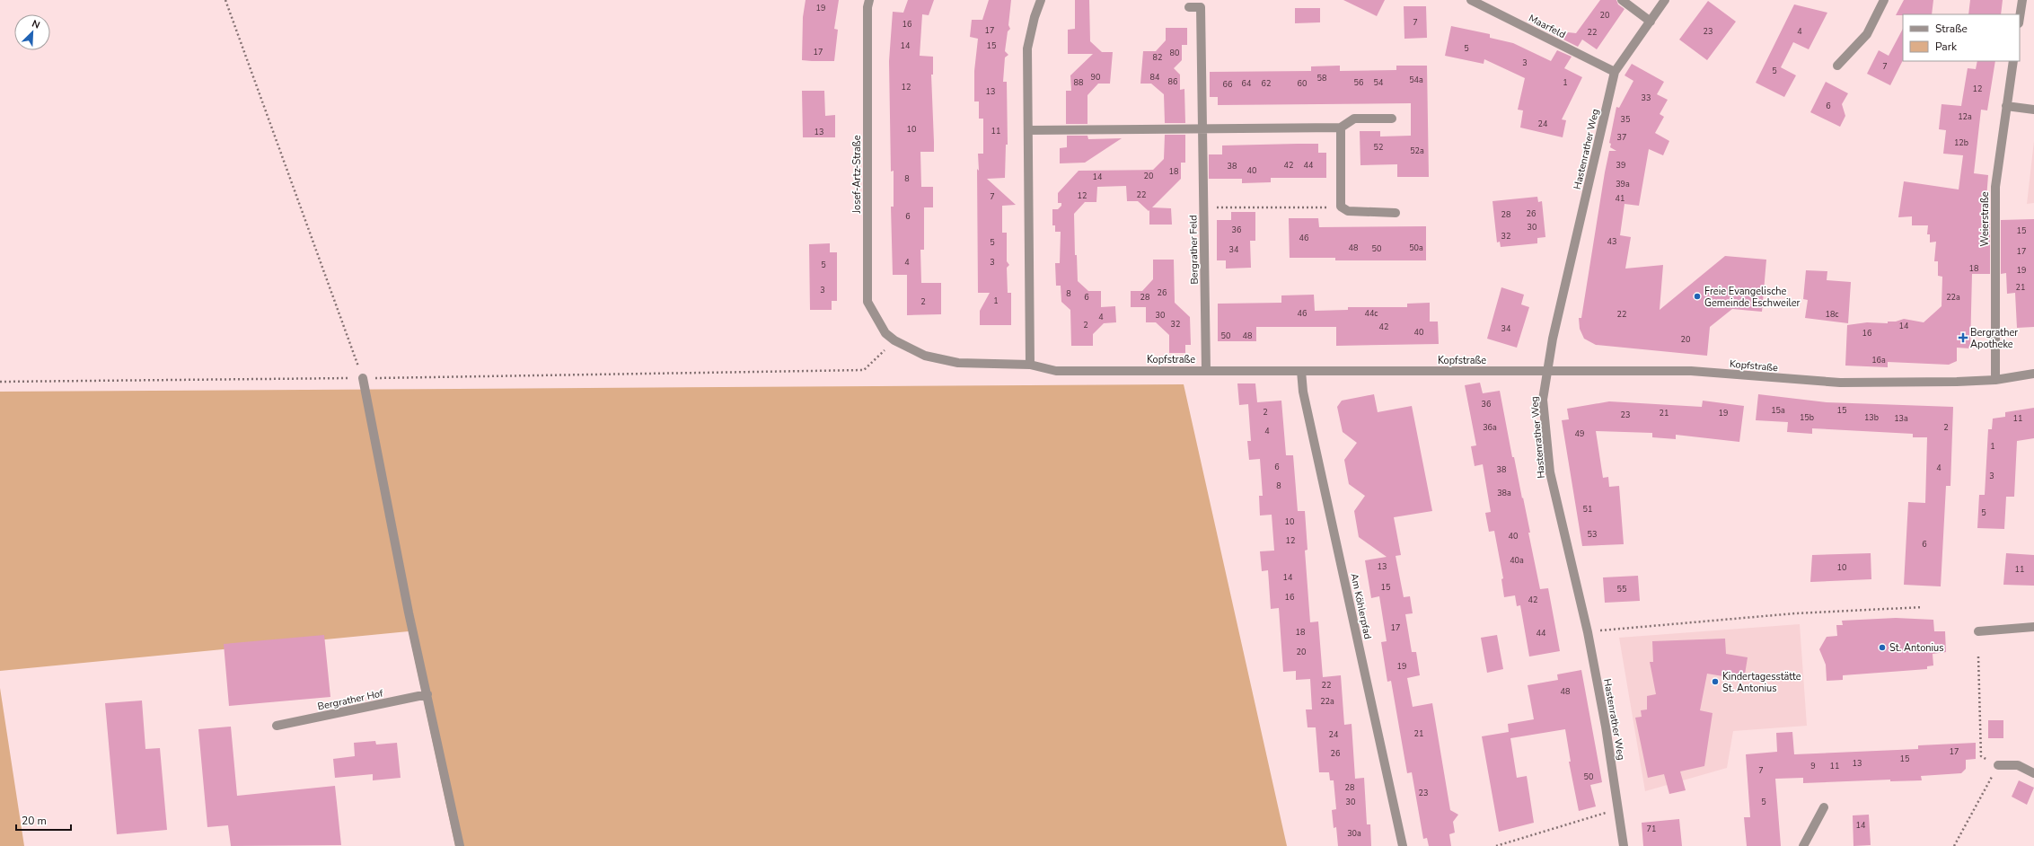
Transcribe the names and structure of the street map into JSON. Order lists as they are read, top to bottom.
{
  "streets": {
    "street": [
      "Maarfeld",
      "Hastenrather Weg",
      "Josef-Artz-Straße",
      "Weierstraße",
      "Bergrather Feld",
      "Kopfstraße",
      "Am Köhlerpfad",
      "Bergrather Hof"
    ]
  },
  "crossings": [
    ["Maarfeld", "Hastenrather Weg"],
    ["Hastenrather Weg", "Kopfstraße"],
    ["Josef-Artz-Straße", "Kopfstraße"],
    ["Weierstraße", "Kopfstraße"],
    ["Bergrather Feld", "Kopfstraße"],
    ["Kopfstraße", "Am Köhlerpfad"]
  ],
  "places": {
    "other": ["Freie Evangelische Gemeinde Eschweiler", "St. Antonius", "Kindertagesstätte St. Antonius"],
    "health": ["Bergrather Apotheke"]
  },
  "house_numbers": [
    "19",
    "20",
    "7",
    "16",
    "17",
    "23",
    "4",
    "22",
    "14",
    "15",
    "5",
    "17",
    "80",
    "82",
    "3",
    "7",
    "5",
    "90",
    "84",
    "58",
    "54a",
    "86",
    "88",
    "56",
    "54",
    "1",
    "64",
    "62",
    "60",
    "66",
    "12",
    "12",
    "13",
    "33",
    "6",
    "12a",
    "35",
    "24",
    "10",
    "11",
    "13",
    "37",
    "12b",
    "52",
    "52a",
    "42",
    "44",
    "39",
    "38",
    "40",
    "18",
    "20",
    "14",
    "8",
    "39a",
    "22",
    "12",
    "7",
    "41",
    "26",
    "28",
    "6",
    "30",
    "36",
    "15",
    "32",
    "46",
    "43",
    "5",
    "48",
    "50a",
    "50",
    "34",
    "17",
    "4",
    "3",
    "5",
    "18",
    "19",
    "21",
    "3",
    "26",
    "8",
    "6",
    "28",
    "22a",
    "1",
    "2",
    "46",
    "44c",
    "22",
    "18c",
    "30",
    "4",
    "32",
    "2",
    "14",
    "42",
    "34",
    "40",
    "16",
    "50",
    "48",
    "20",
    "16a",
    "36",
    "15a",
    "15",
    "2",
    "21",
    "19",
    "23",
    "15b",
    "13b",
    "13a",
    "11",
    "36a",
    "2",
    "4",
    "49",
    "1",
    "6",
    "4",
    "38",
    "3",
    "8",
    "38a",
    "51",
    "5",
    "10",
    "53",
    "40",
    "12",
    "6",
    "40a",
    "13",
    "10",
    "11",
    "14",
    "15",
    "55",
    "16",
    "42",
    "17",
    "18",
    "44",
    "20",
    "19",
    "22",
    "48",
    "22a",
    "21",
    "24",
    "17",
    "26",
    "15",
    "13",
    "9",
    "11",
    "7",
    "50",
    "28",
    "23",
    "30",
    "5",
    "14",
    "71",
    "30a"
  ],
  "legend": ["Straße", "Park"],
  "scale_bar": "20 m",
  "north": "top right"
}
